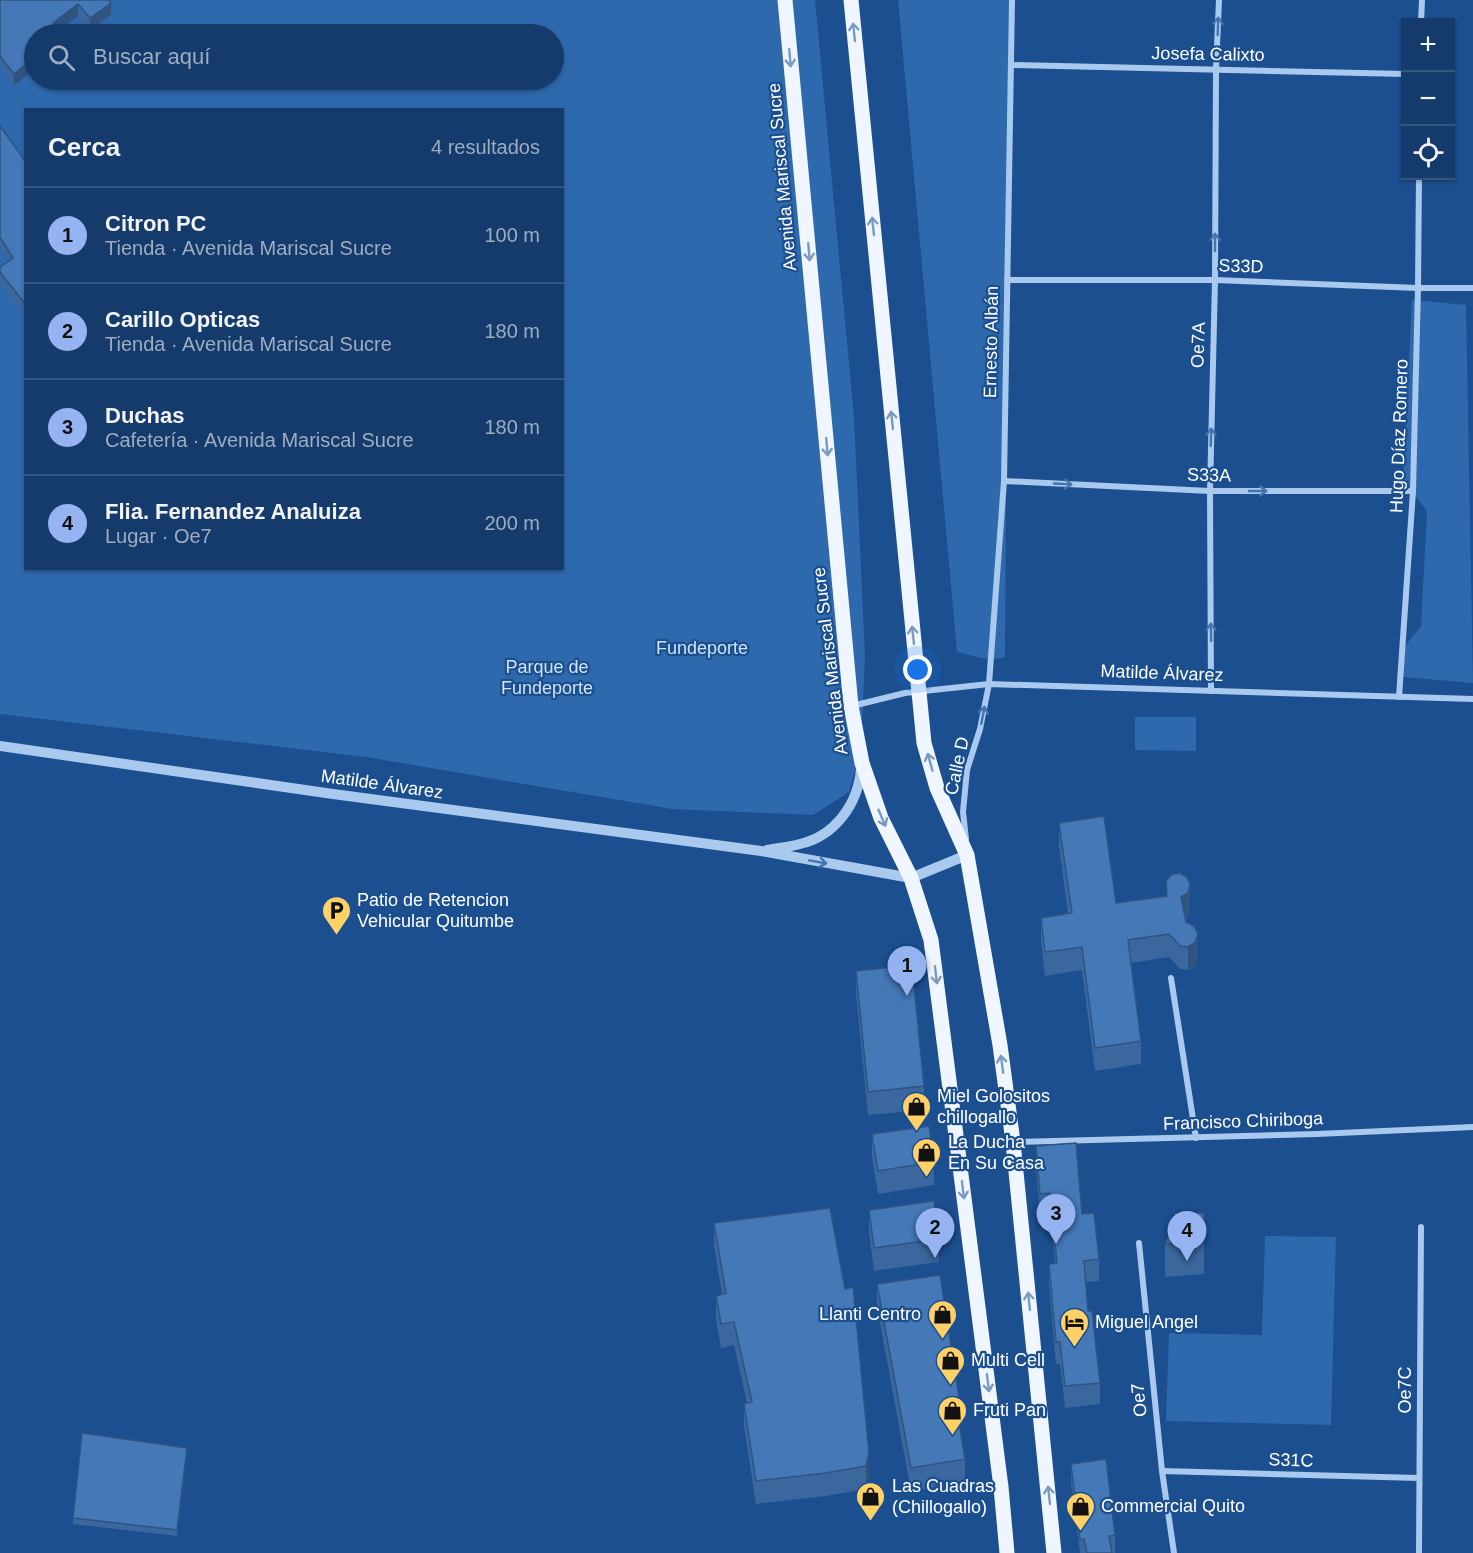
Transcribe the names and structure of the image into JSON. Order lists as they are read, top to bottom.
{
  "streets": {
    "main road": ["Avenida Mariscal Sucre"],
    "street": [
      "Josefa Calixto",
      "S33D",
      "Ernesto Albán",
      "Oe7A",
      "Hugo Díaz Romero",
      "S33A",
      "Matilde Álvarez",
      "Calle D",
      "Francisco Chiriboga",
      "Oe7C",
      "Oe7",
      "S31C"
    ]
  },
  "crossings": [
    ["Josefa Calixto", "Ernesto Albán"],
    ["Josefa Calixto", "Oe7A"],
    ["Avenida Mariscal Sucre", "Matilde Álvarez"],
    ["S33D", "Ernesto Albán"],
    ["S33D", "Oe7A"],
    ["S33D", "Hugo Díaz Romero"],
    ["Ernesto Albán", "S33A"],
    ["Ernesto Albán", "Matilde Álvarez"],
    ["Ernesto Albán", "Calle D"],
    ["Oe7A", "S33A"],
    ["Oe7A", "Matilde Álvarez"],
    ["Hugo Díaz Romero", "S33A"],
    ["Hugo Díaz Romero", "Matilde Álvarez"],
    ["Matilde Álvarez", "Calle D"],
    ["Oe7C", "S31C"],
    ["Oe7", "S31C"]
  ],
  "one_way": ["Oe7A", "S33A", "Calle D"],
  "parks": ["Fundeporte", "Parque de Fundeporte"],
  "places": {
    "parking": ["Patio de Retencion Vehicular Quitumbe"],
    "shop": [
      "Miel Golositos chillogallo",
      "La Ducha En Su Casa",
      "Llanti Centro",
      "Multi Cell",
      "Fruti Pan",
      "Las Cuadras (Chillogallo)",
      "Commercial Quito"
    ],
    "hotel": ["Miguel Angel"]
  },
  "page": {
    "map_buttons": ["+", "−"],
    "search": "Buscar aquí",
    "heading": ["Cerca", "4 resultados"],
    "list": [
      {
        "mark": "1",
        "name": "Citron PC",
        "note": "Tienda · Avenida Mariscal Sucre",
        "value": "100 m"
      },
      {
        "mark": "2",
        "name": "Carillo Opticas",
        "note": "Tienda · Avenida Mariscal Sucre",
        "value": "180 m"
      },
      {
        "mark": "3",
        "name": "Duchas",
        "note": "Cafetería · Avenida Mariscal Sucre",
        "value": "180 m"
      },
      {
        "mark": "4",
        "name": "Flia. Fernandez Analuiza",
        "note": "Lugar · Oe7",
        "value": "200 m"
      }
    ],
    "pins": [
      "1",
      "3",
      "2",
      "4"
    ]
  }
}
